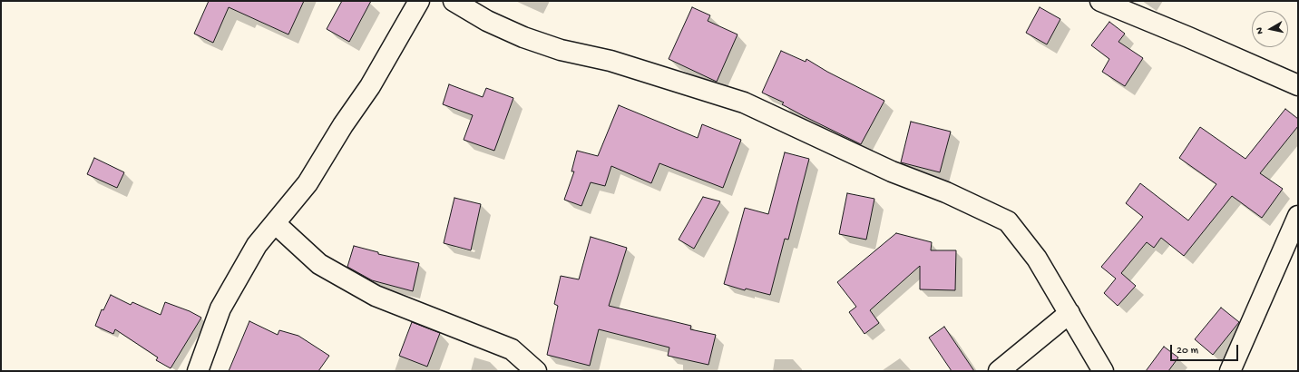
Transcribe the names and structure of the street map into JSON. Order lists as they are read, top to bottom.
{
  "scale_bar": "20 m",
  "north": "left"
}
